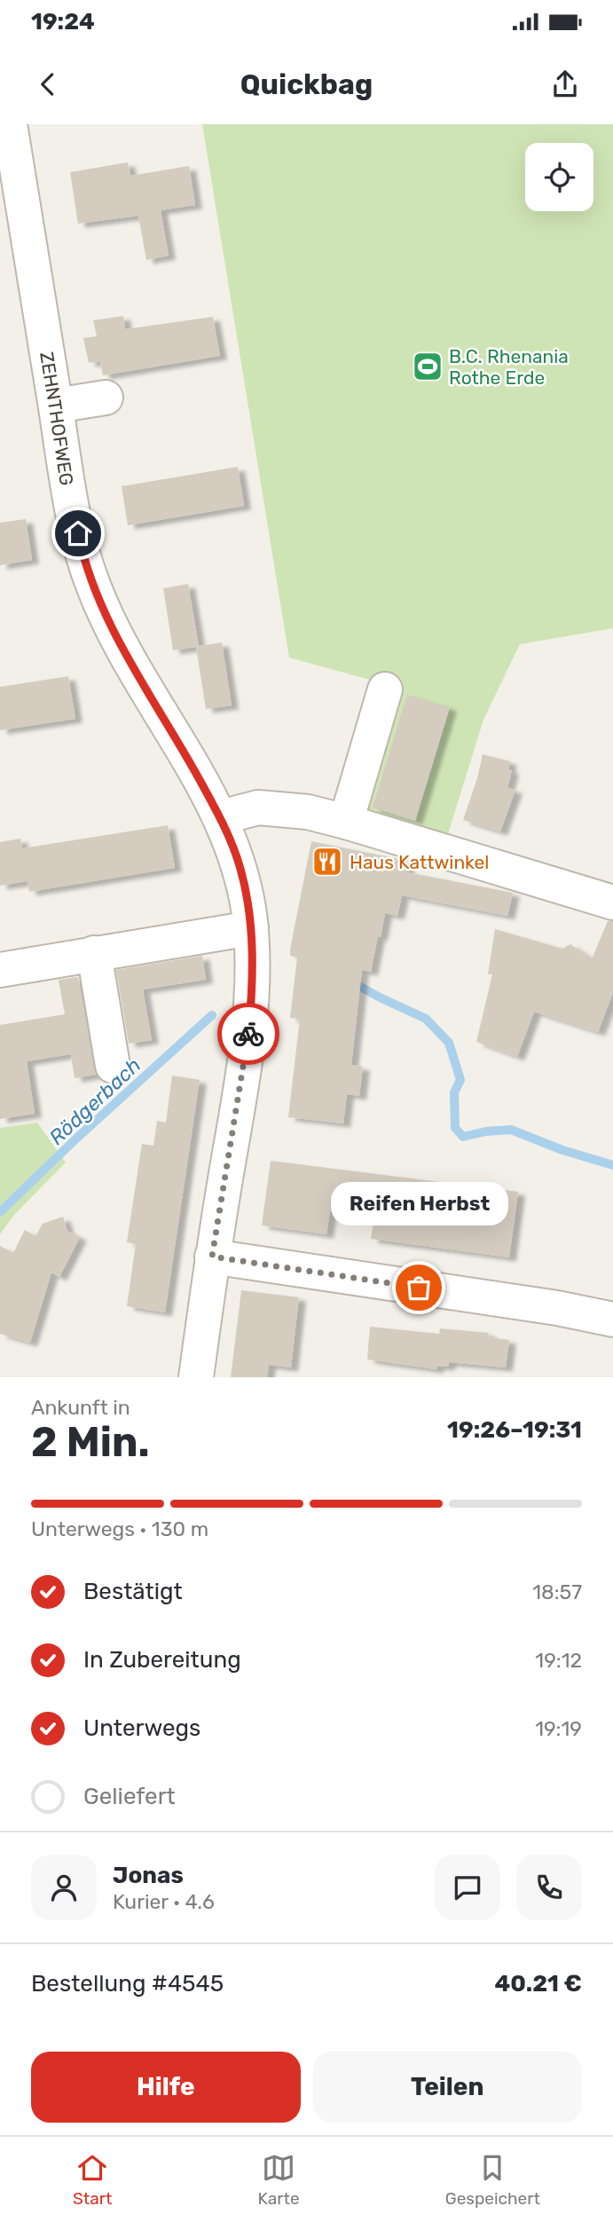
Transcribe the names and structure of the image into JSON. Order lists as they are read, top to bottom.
{
  "streets": {
    "street": ["ZEHNTHOFWEG"]
  },
  "water": ["Rödgerbach"],
  "places": {
    "sports": ["B.C. Rhenania Rothe Erde"],
    "restaurant": ["Haus Kattwinkel"],
    "other": ["Reifen Herbst"]
  },
  "page": {
    "status": "19:24",
    "header": "Quickbag",
    "bubble": "Reifen Herbst",
    "heading": ["2 Min.", "Ankunft in", "19:26–19:31"],
    "panel": [
      "Jonas",
      "Kurier · 4.6",
      "Bestellung #4545",
      "40.21 €"
    ],
    "bar": "Unterwegs · 130 m",
    "list": [
      ["Bestätigt", "18:57"],
      ["In Zubereitung", "19:12"],
      ["Unterwegs", "19:19"],
      "Geliefert"
    ],
    "buttons": ["Hilfe", "Teilen"],
    "tabs": ["Start", "Karte", "Gespeichert"]
  }
}
